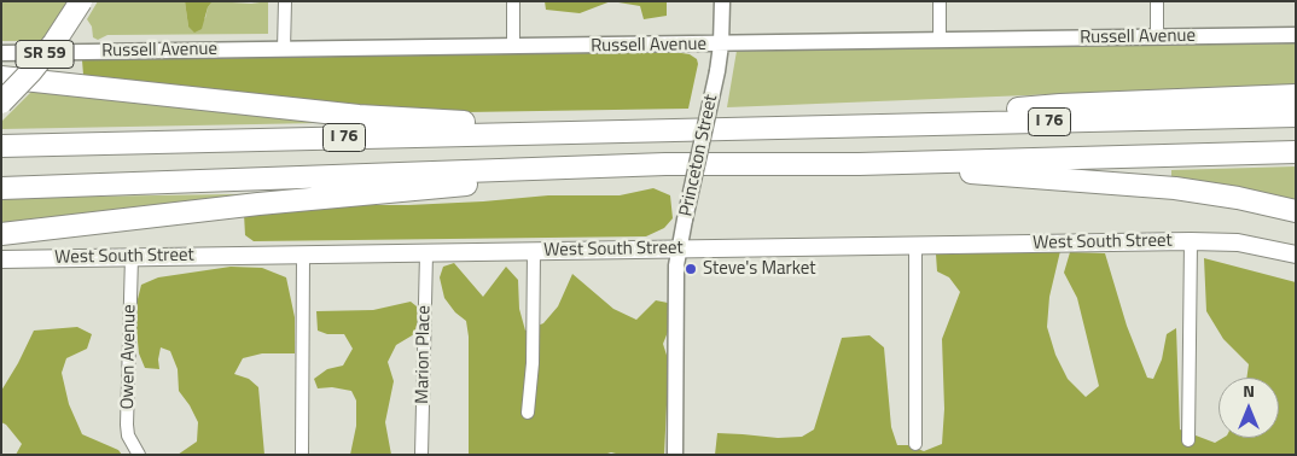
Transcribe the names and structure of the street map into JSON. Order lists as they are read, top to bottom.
{
  "streets": {
    "highway": ["SR 59", "I 76"],
    "main road": ["West South Street"],
    "street": [
      "Russell Avenue",
      "Princeton Street",
      "Marion Place",
      "Owen Avenue"
    ]
  },
  "crossings": [
    ["Russell Avenue", "Princeton Street"],
    ["Princeton Street", "West South Street"],
    ["West South Street", "Marion Place"],
    ["West South Street", "Owen Avenue"]
  ],
  "places": ["Steve's Market"],
  "north": "top"
}
